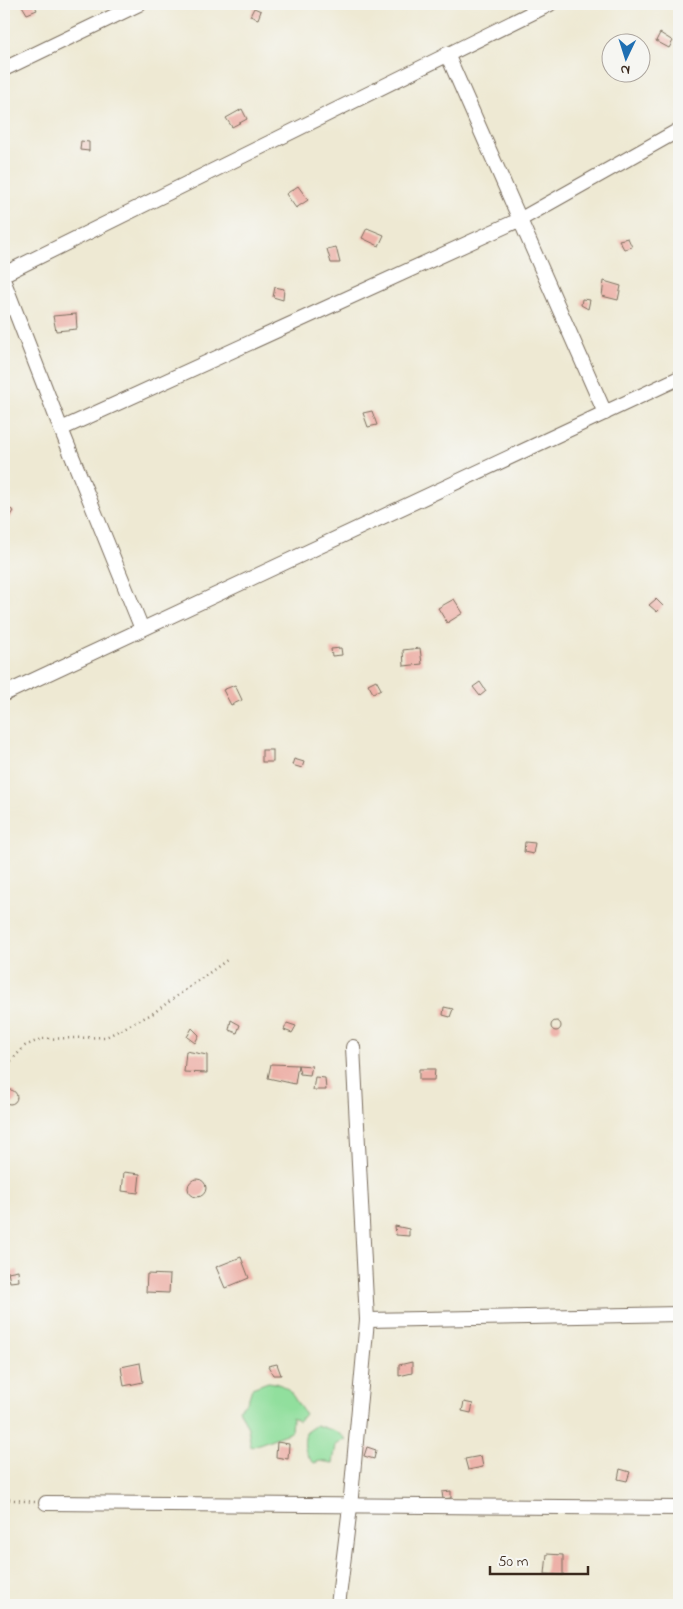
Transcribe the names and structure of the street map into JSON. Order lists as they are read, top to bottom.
{
  "scale_bar": "50 m",
  "north": "bottom"
}
